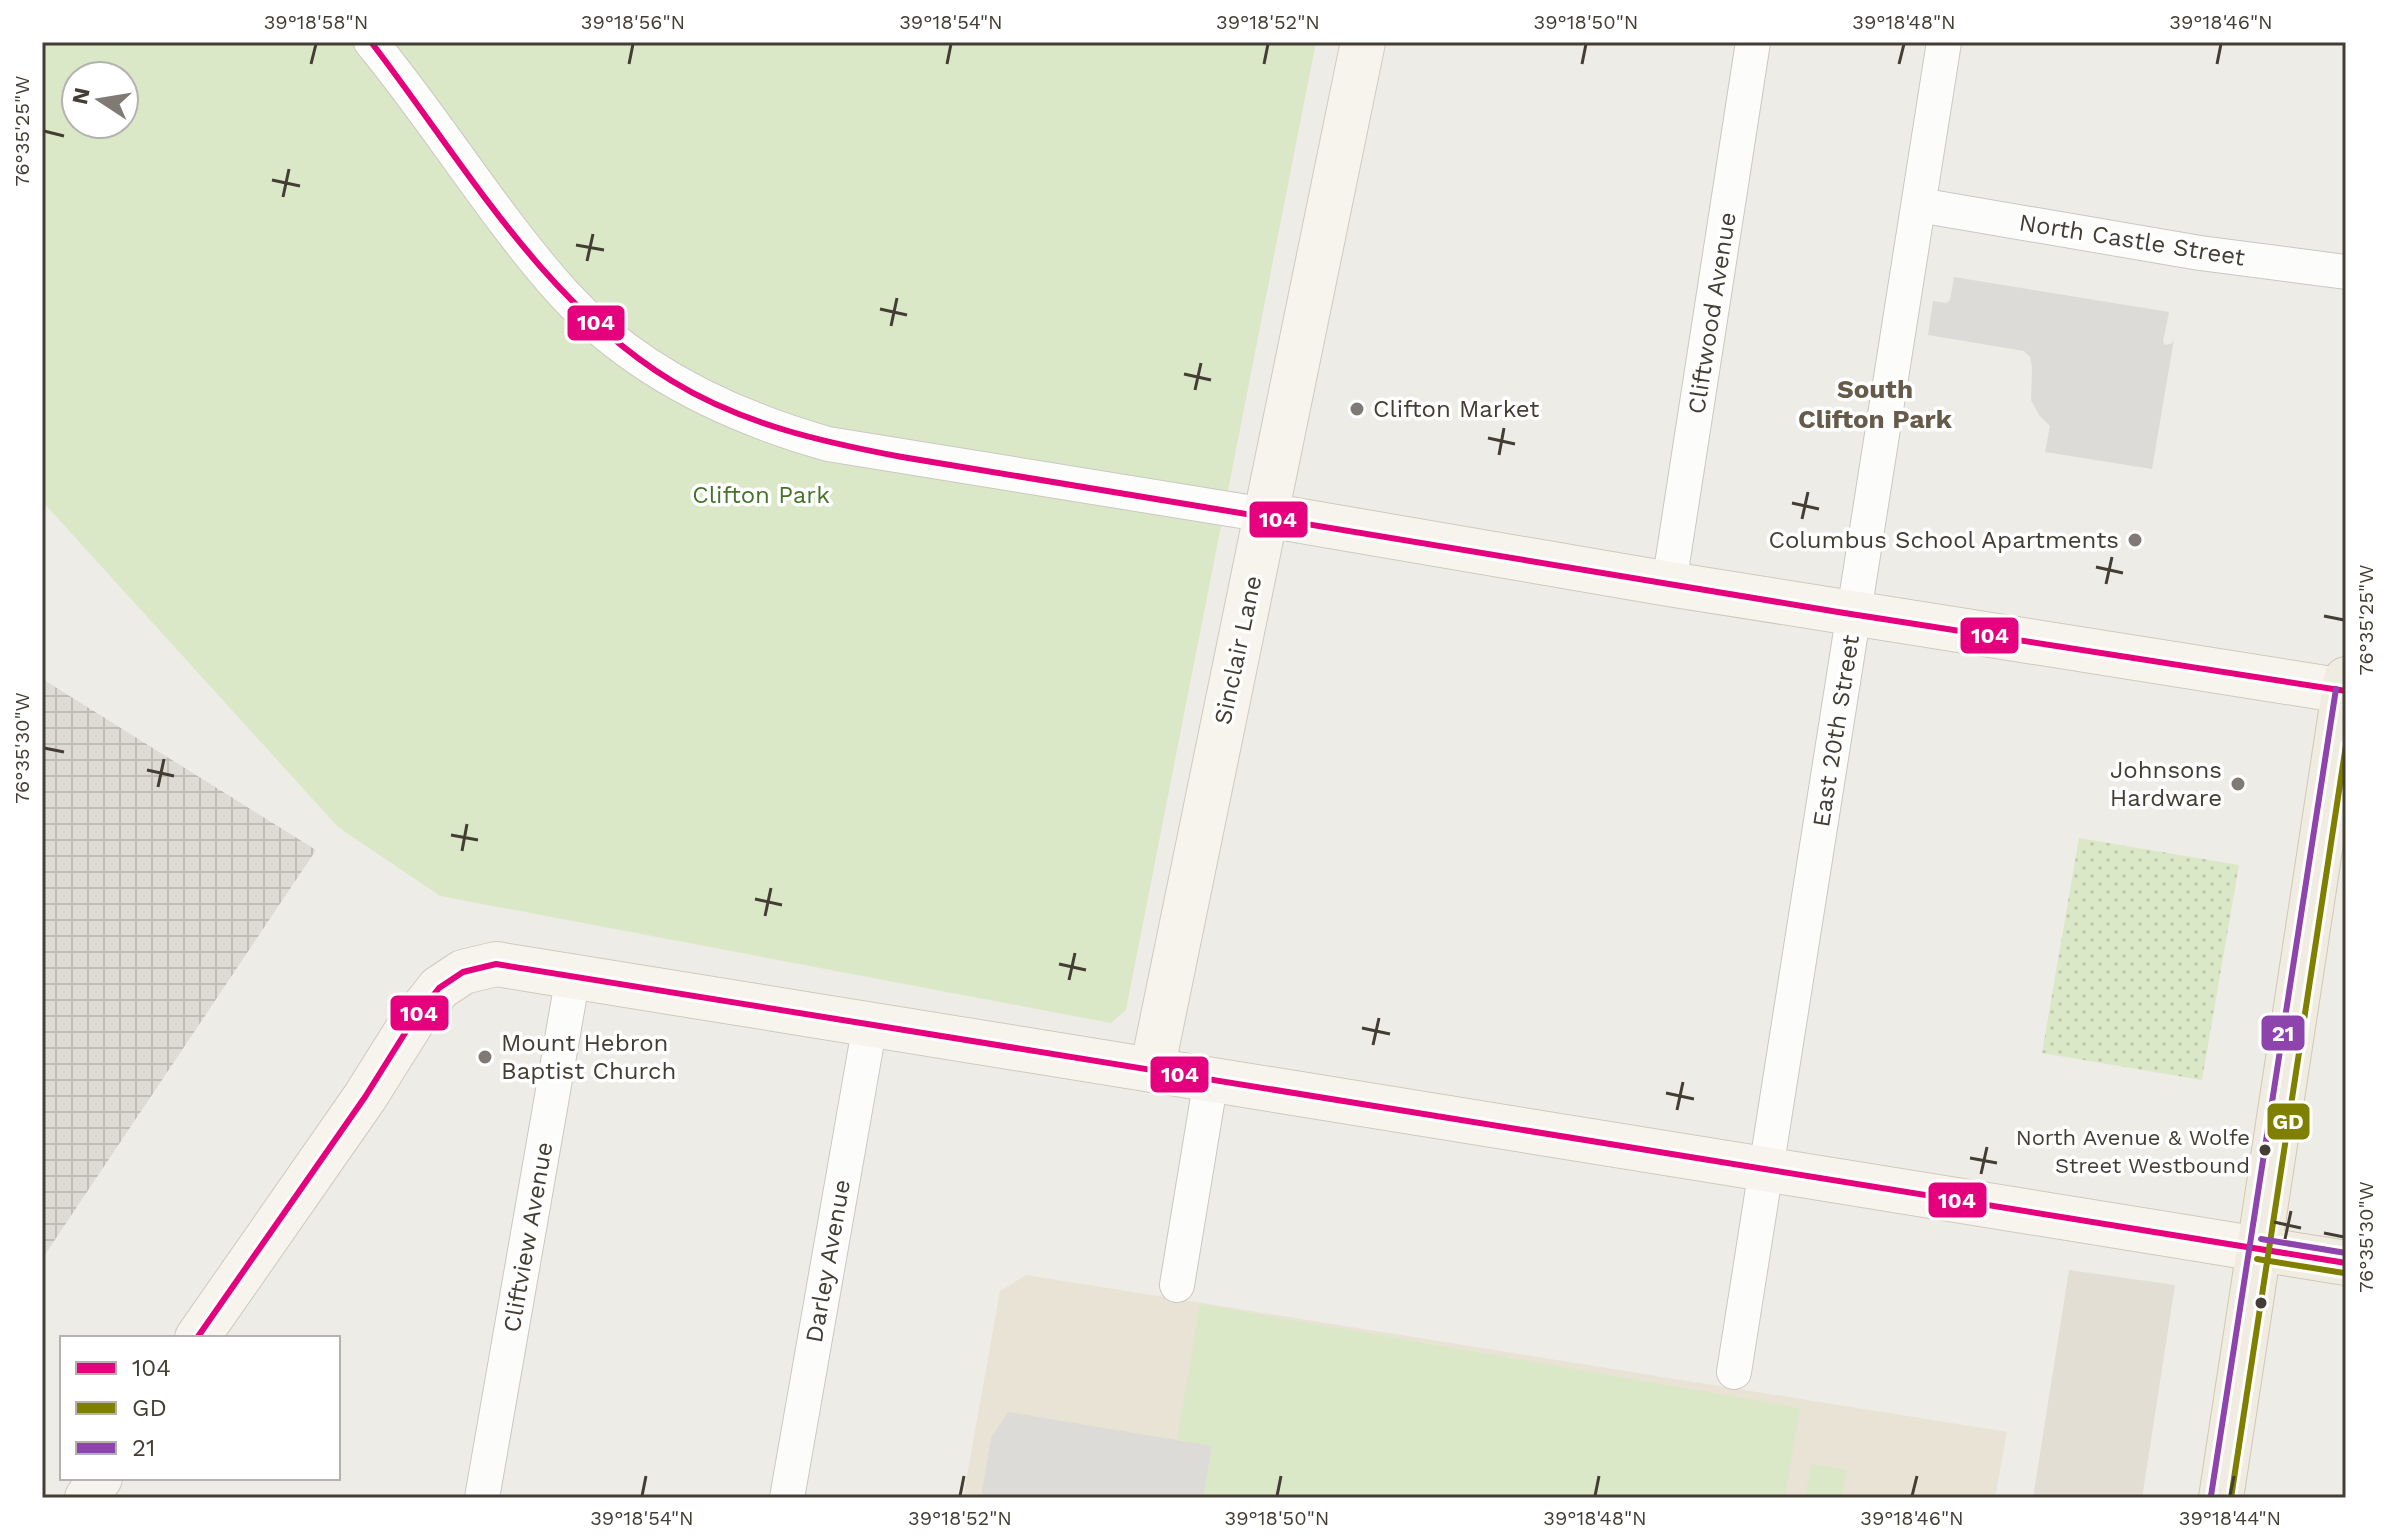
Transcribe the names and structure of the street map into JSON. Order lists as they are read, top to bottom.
{
  "streets": {
    "main road": ["Sinclair Lane"],
    "street": [
      "North Castle Street",
      "Cliftwood Avenue",
      "East 20th Street",
      "Cliftview Avenue",
      "Darley Avenue"
    ]
  },
  "crossings": [
    ["North Castle Street", "East 20th Street"]
  ],
  "districts": ["South Clifton Park"],
  "parks": ["Clifton Park"],
  "places": [
    "Clifton Market",
    "Columbus School Apartments",
    "Johnsons Hardware",
    "Mount Hebron Baptist Church",
    "North Avenue & Wolfe Street Westbound"
  ],
  "lines": ["transit line 104", "transit line 21", "transit line GD"],
  "legend": ["104", "GD", "21"],
  "north": "left",
  "coordinates": [
    "39°18'58\"N",
    "39°18'56\"N",
    "39°18'54\"N",
    "39°18'52\"N",
    "39°18'50\"N",
    "39°18'48\"N",
    "39°18'46\"N",
    "76°35'25\"W",
    "76°35'30\"W",
    "39°18'44\"N"
  ]
}
